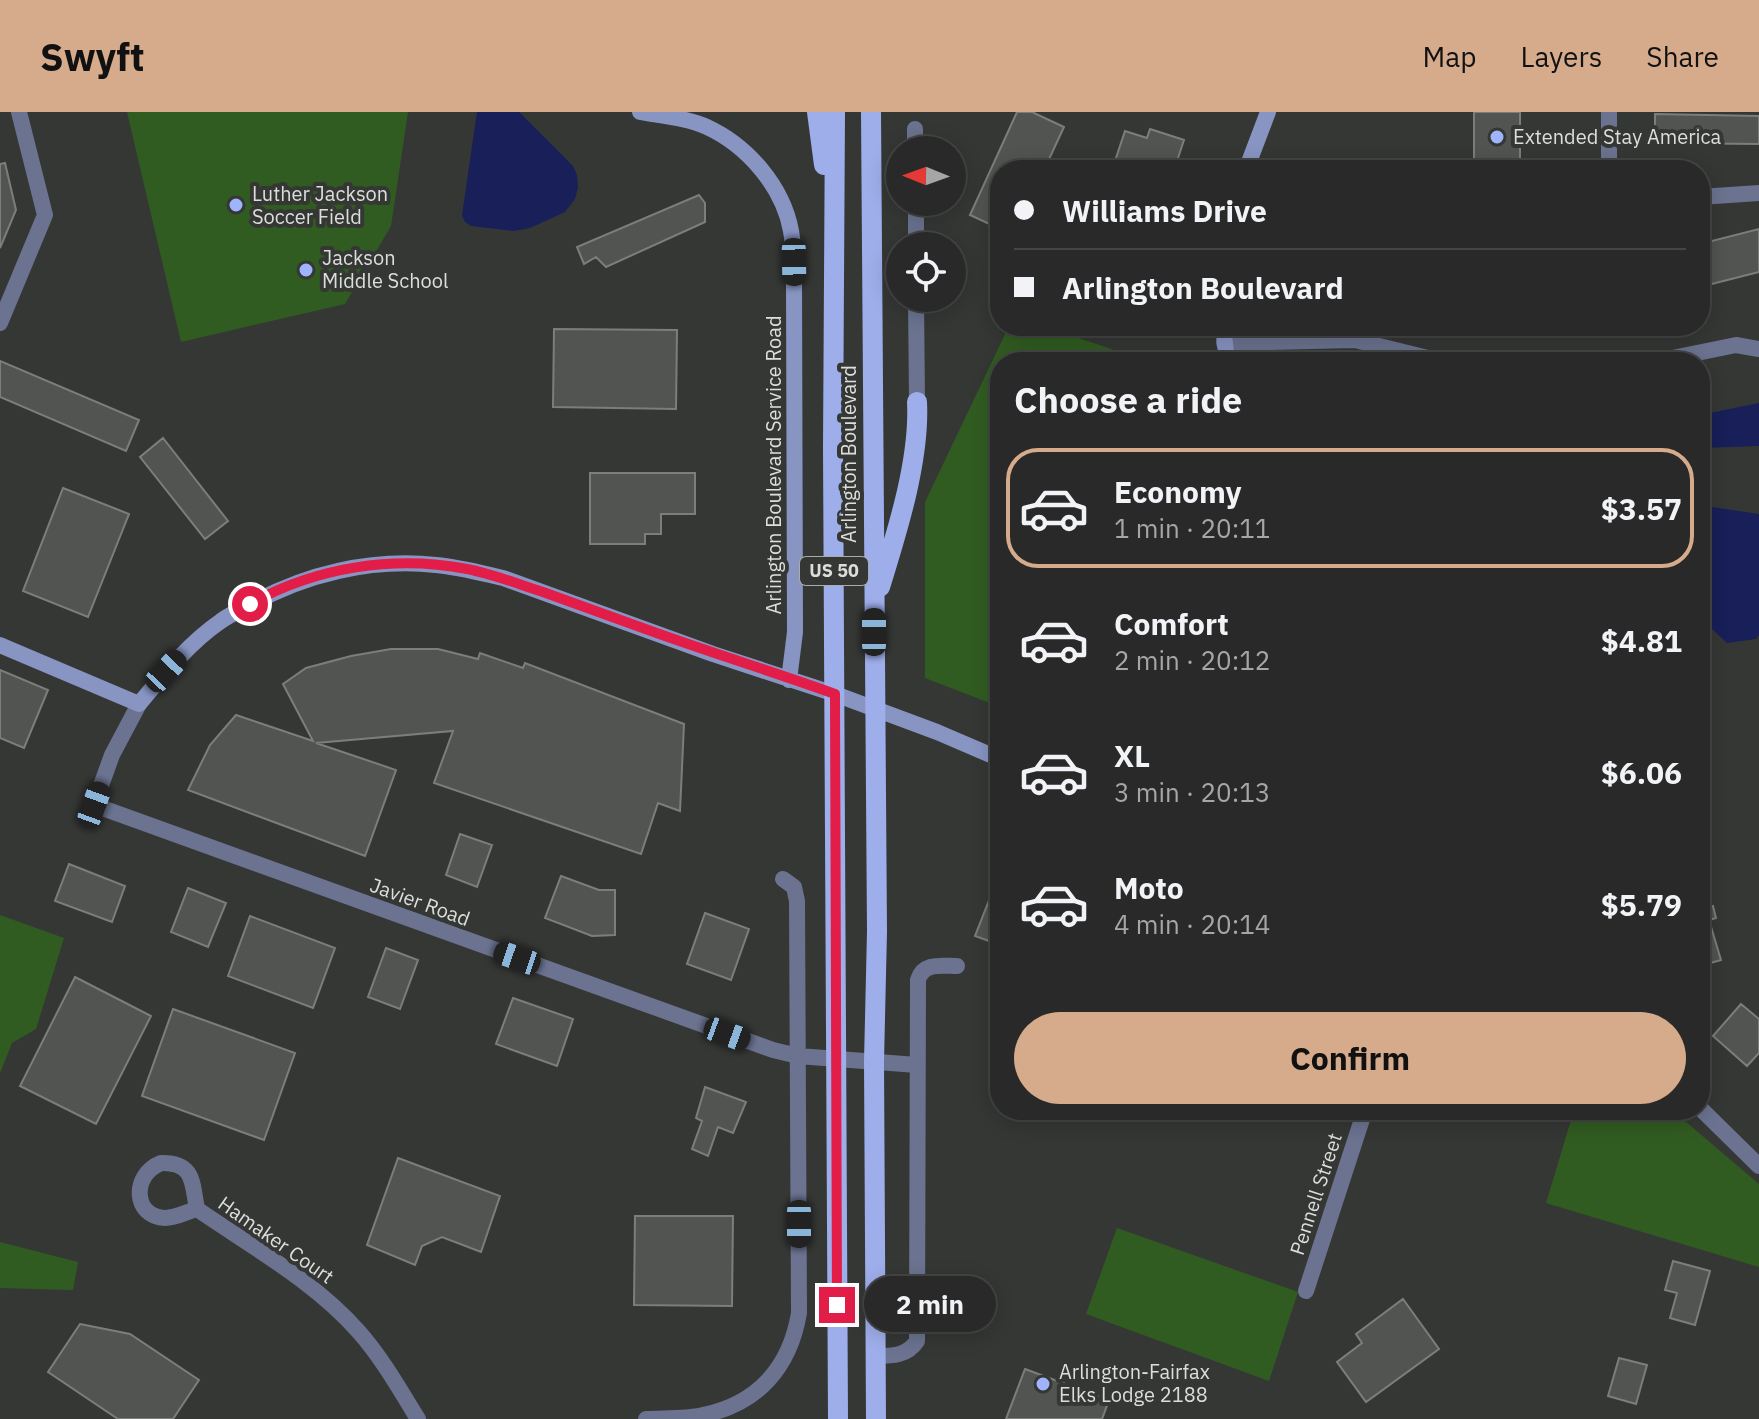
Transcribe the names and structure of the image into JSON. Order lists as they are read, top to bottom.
{
  "streets": {
    "main road": ["Arlington Boulevard", "US 50"],
    "street": [
      "Arlington Boulevard Service Road",
      "Javier Road",
      "Pennell Street",
      "Hamaker Court"
    ]
  },
  "crossings": [
    ["Arlington Boulevard", "Javier Road"]
  ],
  "places": [
    "Extended Stay America",
    "Luther Jackson Soccer Field",
    "Jackson Middle School",
    "Arlington-Fairfax Elks Lodge 2188"
  ],
  "north": "left",
  "page": {
    "header": "Swyft",
    "nav": ["Map", "Layers", "Share"],
    "banner": ["Williams Drive", "Arlington Boulevard"],
    "heading": "Choose a ride",
    "list": [
      {
        "name": "Economy",
        "note": "1 min · 20:11",
        "value": "$3.57"
      },
      {
        "name": "Comfort",
        "note": "2 min · 20:12",
        "value": "$4.81"
      },
      {
        "name": "XL",
        "note": "3 min · 20:13",
        "value": "$6.06"
      },
      {
        "name": "Moto",
        "note": "4 min · 20:14",
        "value": "$5.79"
      }
    ],
    "buttons": "Confirm",
    "bubble": "2 min"
  }
}
